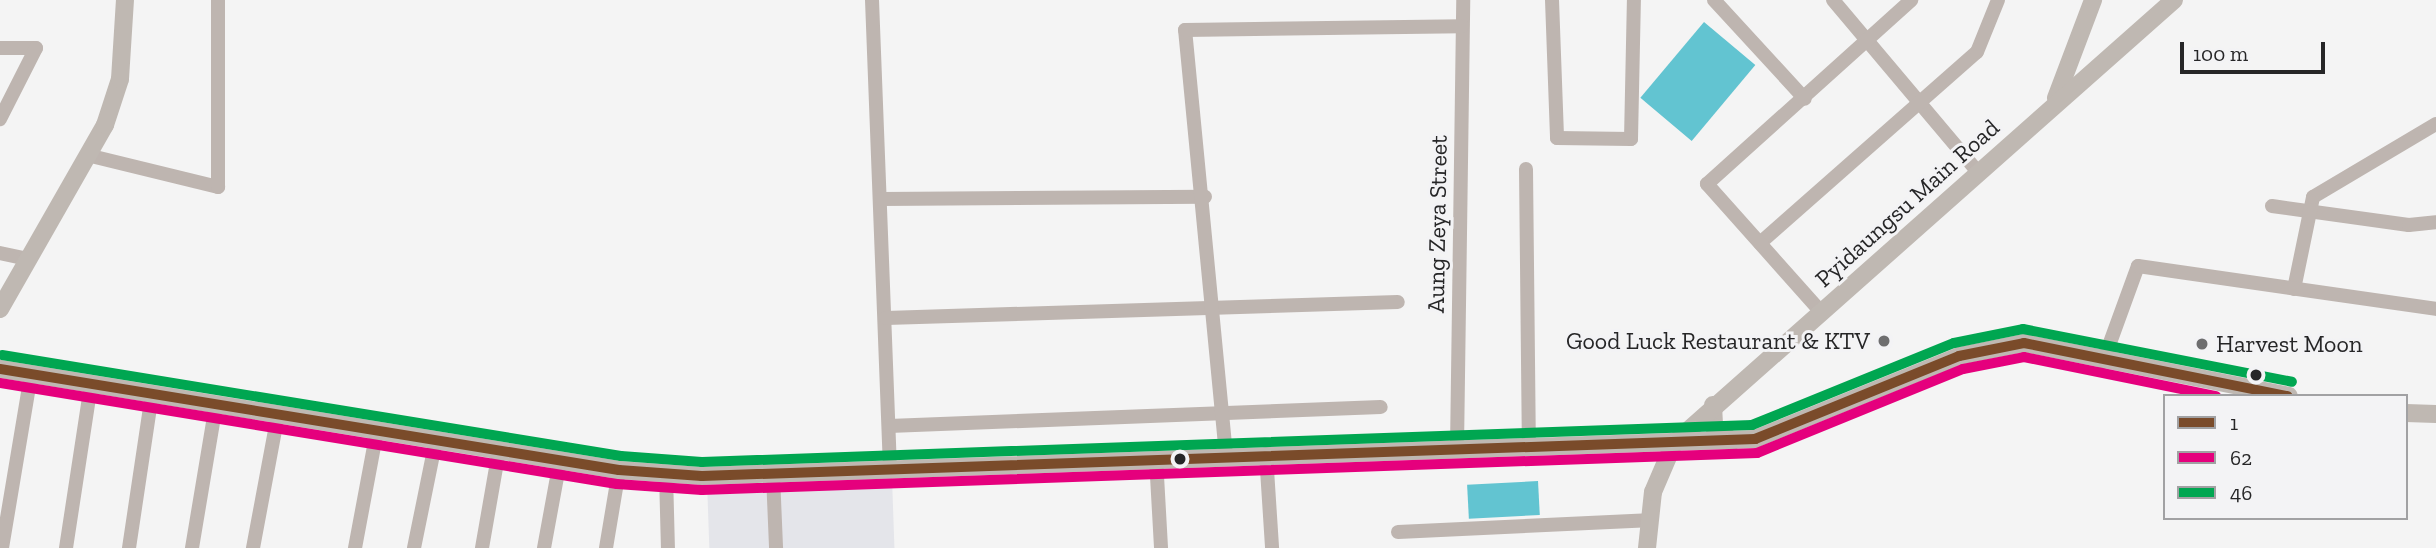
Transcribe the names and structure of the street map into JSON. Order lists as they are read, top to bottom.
{
  "streets": {
    "main road": ["Pyidaungsu Main Road"],
    "street": ["Aung Zeya Street"]
  },
  "places": ["Good Luck Restaurant & KTV", "Harvest Moon"],
  "lines": ["transit line 46", "transit line 1", "transit line 62"],
  "legend": ["1", "62", "46"],
  "scale_bar": "100 m"
}
